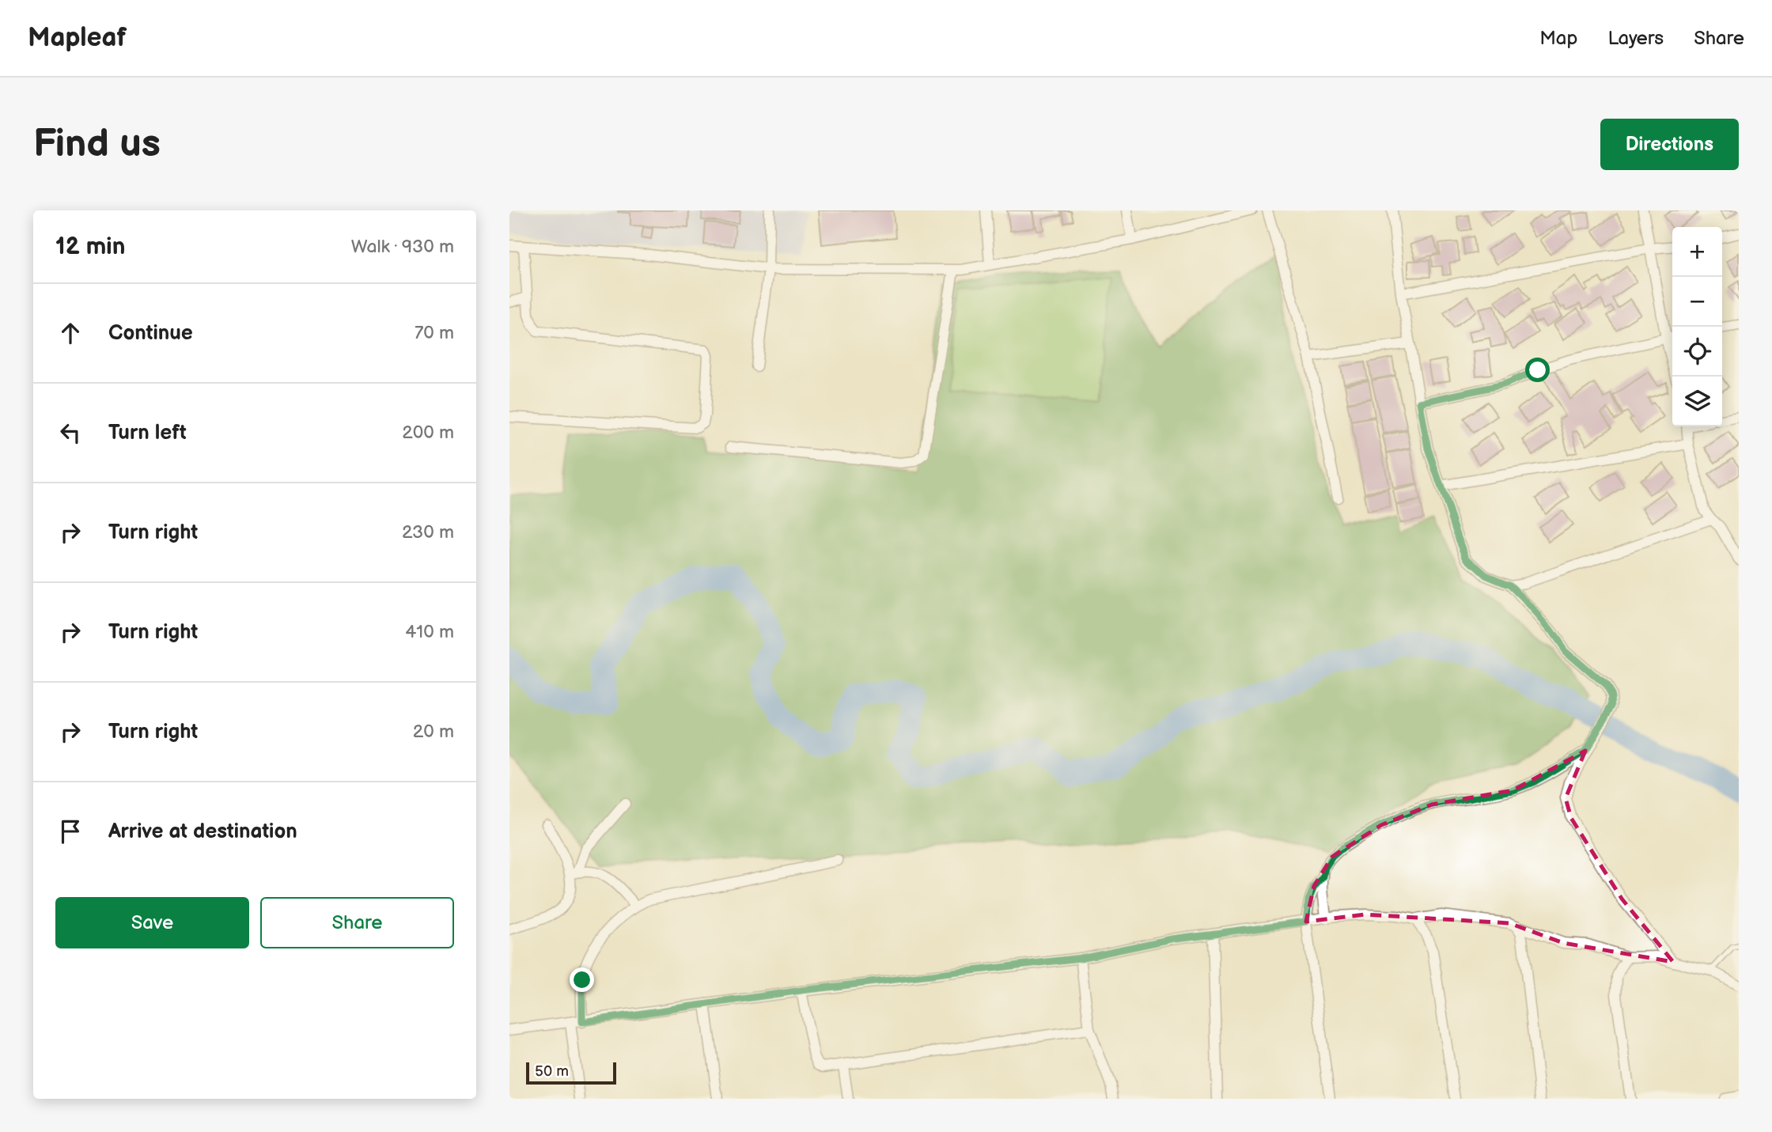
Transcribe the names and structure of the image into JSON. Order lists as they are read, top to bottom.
{
  "scale_bar": "50 m",
  "page": {
    "header": "Mapleaf",
    "nav": ["Map", "Layers", "Share"],
    "buttons": [
      "Directions",
      ["Save", "Share"]
    ],
    "title": "Find us",
    "heading": ["12 min", "Walk · 930 m"],
    "map_buttons": ["+", "−"],
    "list": [
      ["Continue", "70 m"],
      ["Turn left", "200 m"],
      ["Turn right", "230 m"],
      ["Turn right", "410 m"],
      ["Turn right", "20 m"],
      "Arrive at destination"
    ],
    "scale": "50 m"
  }
}
